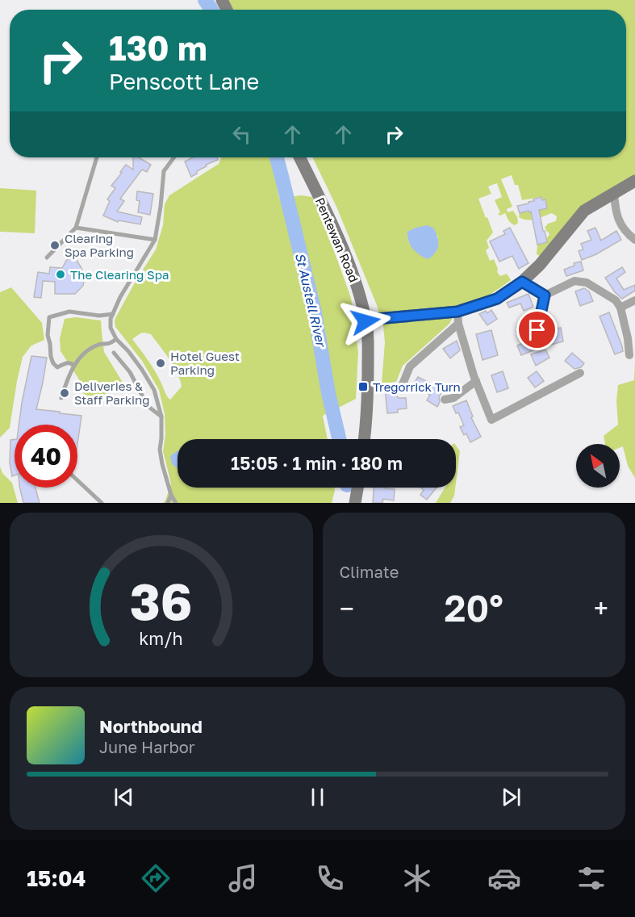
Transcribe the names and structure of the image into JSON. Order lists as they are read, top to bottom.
{
  "streets": {
    "main road": ["Pentewan Road"]
  },
  "water": ["St Austell River"],
  "places": {
    "other": [
      "Clearing Spa Parking",
      "The Clearing Spa",
      "Hotel Guest Parking",
      "Deliveries & Staff Parking"
    ],
    "transit": ["Tregorrick Turn"]
  },
  "north": "top left",
  "page": {
    "turn": ["130 m", "Penscott Lane"],
    "limit": "40",
    "trip": "15:05 · 1 min · 180 m",
    "tile": "Climate",
    "heat": ["−", "20°", "+"],
    "song": ["Northbound", "June Harbor"],
    "tabs": "15:04",
    "gauge": ["36", "km/h"]
  }
}
